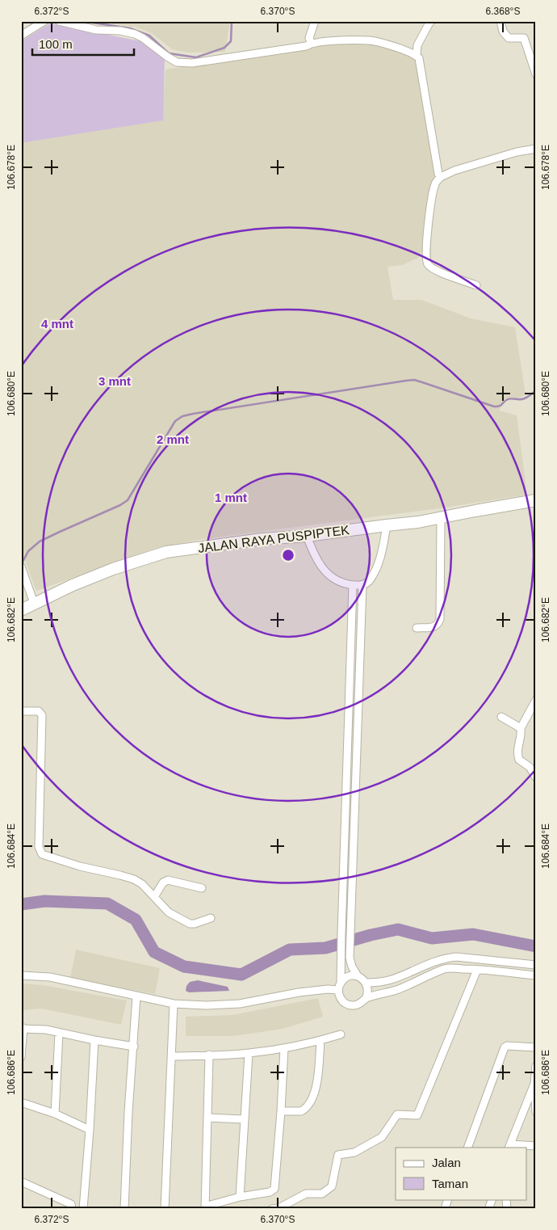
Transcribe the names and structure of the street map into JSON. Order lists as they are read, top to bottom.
{
  "streets": {
    "main road": ["JALAN RAYA PUSPIPTEK"]
  },
  "legend": ["Jalan", "Taman"],
  "scale_bar": "100 m",
  "coordinates": [
    "6.372°S",
    "6.370°S",
    "6.368°S",
    "106.678°E",
    "106.680°E",
    "106.682°E",
    "106.684°E",
    "106.686°E"
  ],
  "rings": [
    "4 mnt",
    "3 mnt",
    "2 mnt",
    "1 mnt"
  ]
}
